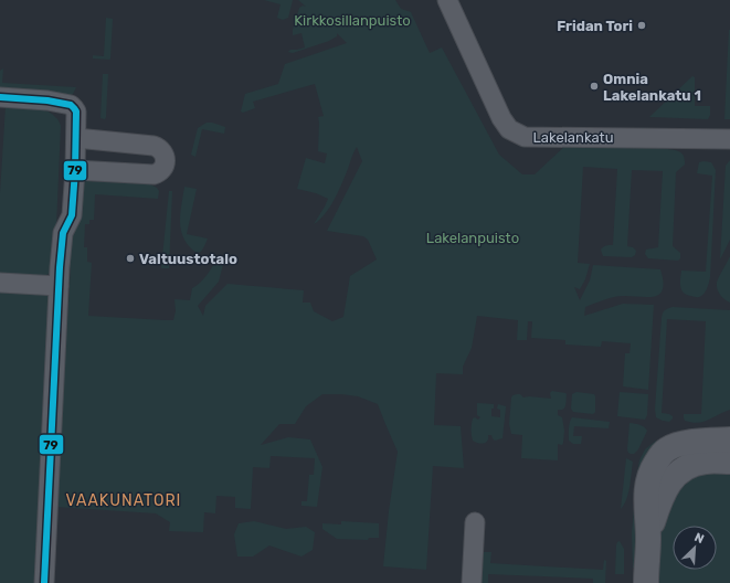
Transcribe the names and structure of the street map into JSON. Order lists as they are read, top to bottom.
{
  "streets": {
    "street": ["Lakelankatu"]
  },
  "districts": ["VAAKUNATORI"],
  "parks": ["Kirkkosillanpuisto", "Lakelanpuisto"],
  "places": ["Fridan Tori", "Omnia Lakelankatu 1", "Valtuustotalo"],
  "lines": ["transit line 79"],
  "north": "top right"
}
